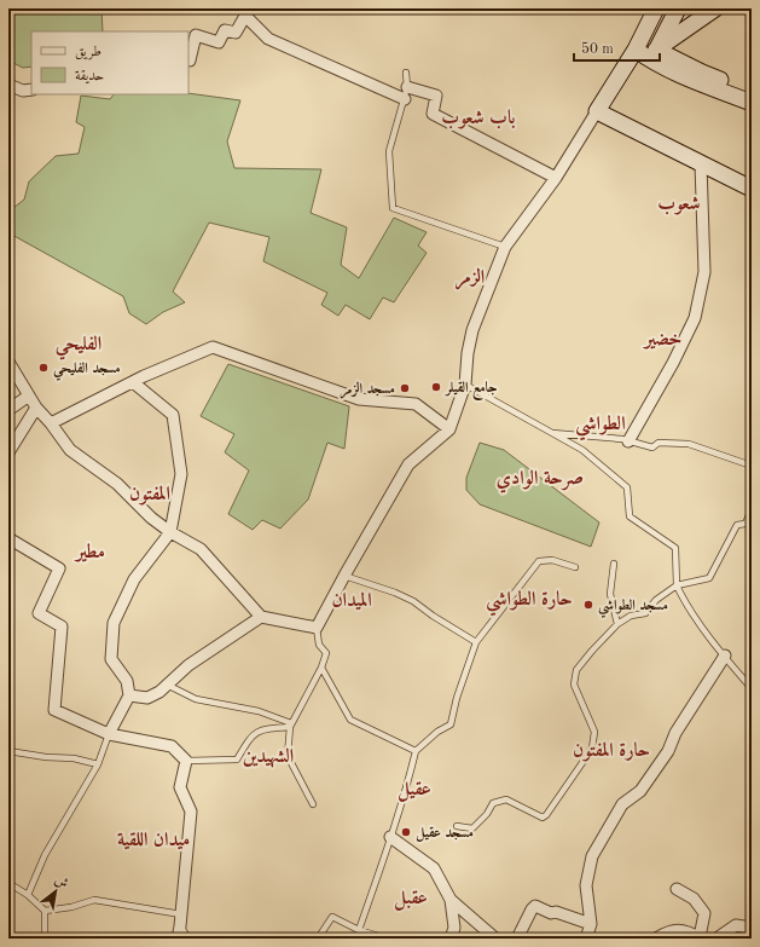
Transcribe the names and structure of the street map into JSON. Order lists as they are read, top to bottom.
{
  "districts": [
    "باب شعوب",
    "شعوب",
    "الزمر",
    "خضير",
    "الفليحي",
    "الطواشي",
    "صرحة الوادي",
    "المفتون",
    "مطير",
    "حارة الطواشي",
    "الميدان",
    "حارة المفتون",
    "الشهيدين",
    "عقيل",
    "ميدان اللقية",
    "عقبل"
  ],
  "places": [
    "مسجد الفليحي",
    "جامع القيلر",
    "مسجد الزمر",
    "مسجد الطواشي",
    "مسجد عقيل"
  ],
  "legend": ["طريق", "حديقة"],
  "scale_bar": "50 m",
  "north": "top right"
}
